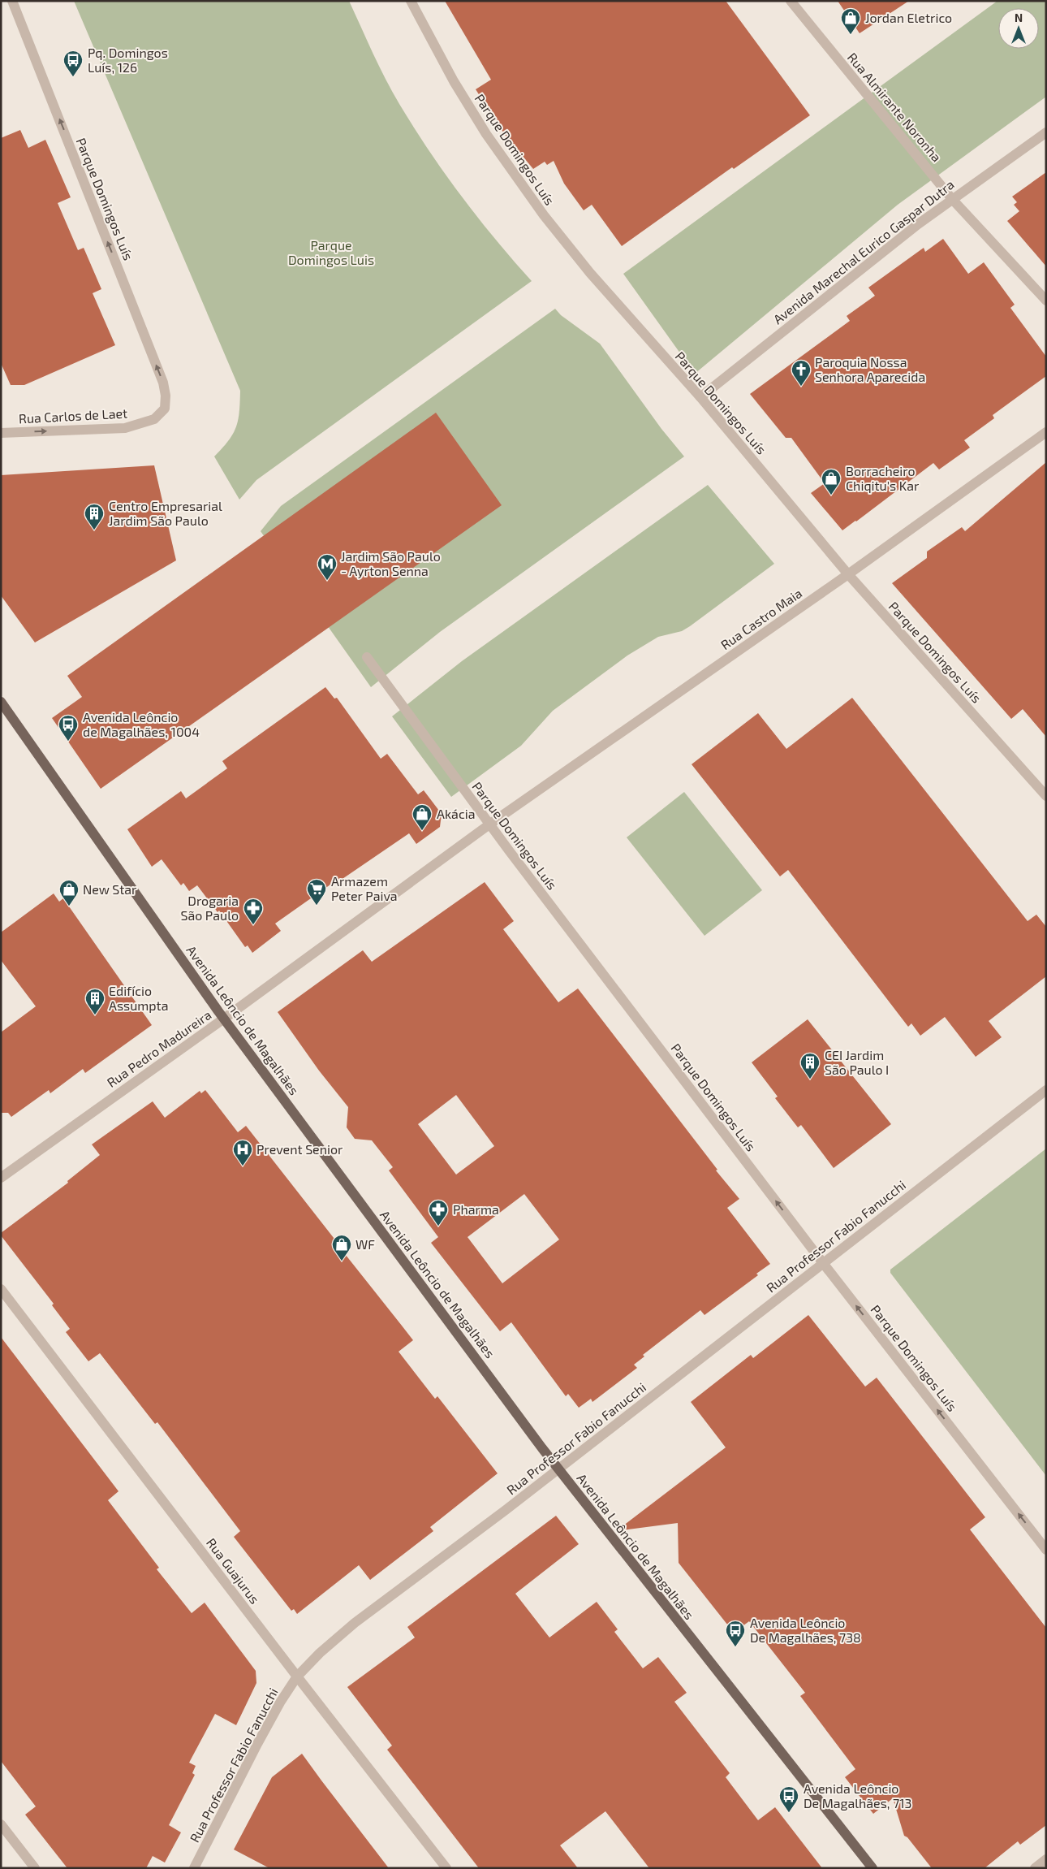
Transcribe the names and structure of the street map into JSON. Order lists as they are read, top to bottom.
{
  "streets": {
    "main road": ["Avenida Leôncio de Magalhães"],
    "street": [
      "Rua Almirante Noronha",
      "Parque Domingos Luís",
      "Avenida Marechal Eurico Gaspar Dutra",
      "Rua Carlos de Laet",
      "Rua Castro Maia",
      "Rua Pedro Madureira",
      "Rua Professor Fabio Fanucchi",
      "Rua Guajurus"
    ]
  },
  "crossings": [
    ["Rua Almirante Noronha", "Avenida Marechal Eurico Gaspar Dutra"],
    ["Parque Domingos Luís", "Avenida Marechal Eurico Gaspar Dutra"],
    ["Parque Domingos Luís", "Rua Carlos de Laet"],
    ["Parque Domingos Luís", "Rua Castro Maia"],
    ["Parque Domingos Luís", "Rua Pedro Madureira"],
    ["Parque Domingos Luís", "Rua Professor Fabio Fanucchi"],
    ["Rua Castro Maia", "Rua Pedro Madureira"],
    ["Avenida Leôncio de Magalhães", "Rua Pedro Madureira"],
    ["Avenida Leôncio de Magalhães", "Rua Professor Fabio Fanucchi"],
    ["Rua Professor Fabio Fanucchi", "Rua Guajurus"]
  ],
  "one_way": ["Parque Domingos Luís", "Rua Carlos de Laet"],
  "parks": ["Parque Domingos Luis"],
  "places": {
    "shop": [
      "Jordan Eletrico",
      "Borracheiro Chiqitu's Kar",
      "Akácia",
      "New Star",
      "WF"
    ],
    "bus stop": [
      "Pq. Domingos Luís, 126",
      "Avenida Leôncio de Magalhães, 1004",
      "Avenida Leôncio De Magalhães, 738",
      "Avenida Leôncio De Magalhães, 713"
    ],
    "church": ["Paroquia Nossa Senhora Aparecida"],
    "building": ["Centro Empresarial Jardim São Paulo", "Edifício Assumpta", "CEI Jardim São Paulo I"],
    "metro station": ["Jardim São Paulo - Ayrton Senna"],
    "supermarket": ["Armazem Peter Paiva"],
    "pharmacy": ["Drogaria São Paulo", "Pharma"],
    "hospital": ["Prevent Senior"]
  },
  "north": "top"
}
